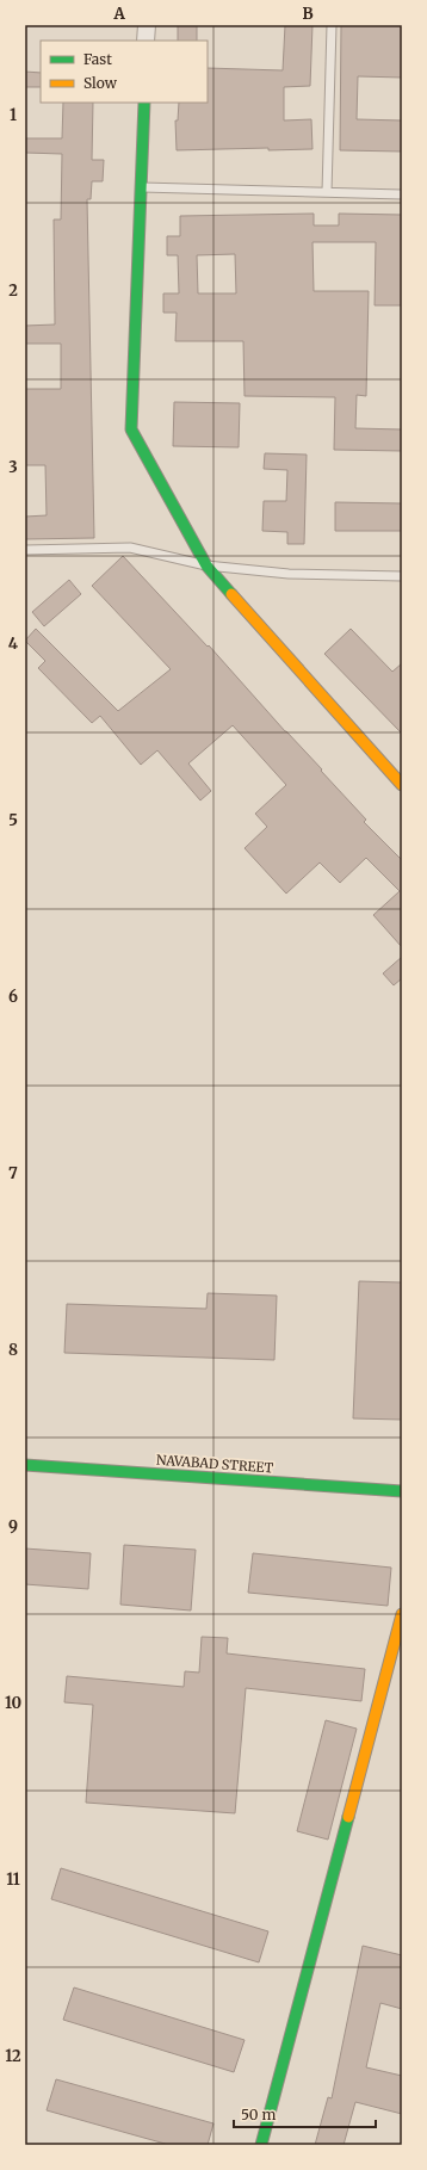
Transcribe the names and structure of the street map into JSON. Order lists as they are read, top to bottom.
{
  "streets": {
    "street": ["NAVABAD STREET"]
  },
  "legend": ["Fast", "Slow"],
  "scale_bar": "50 m",
  "grid": {
    "columns": ["A", "B"],
    "rows": [
      "1",
      "2",
      "3",
      "4",
      "5",
      "6",
      "7",
      "8",
      "9",
      "10",
      "11",
      "12"
    ]
  }
}
